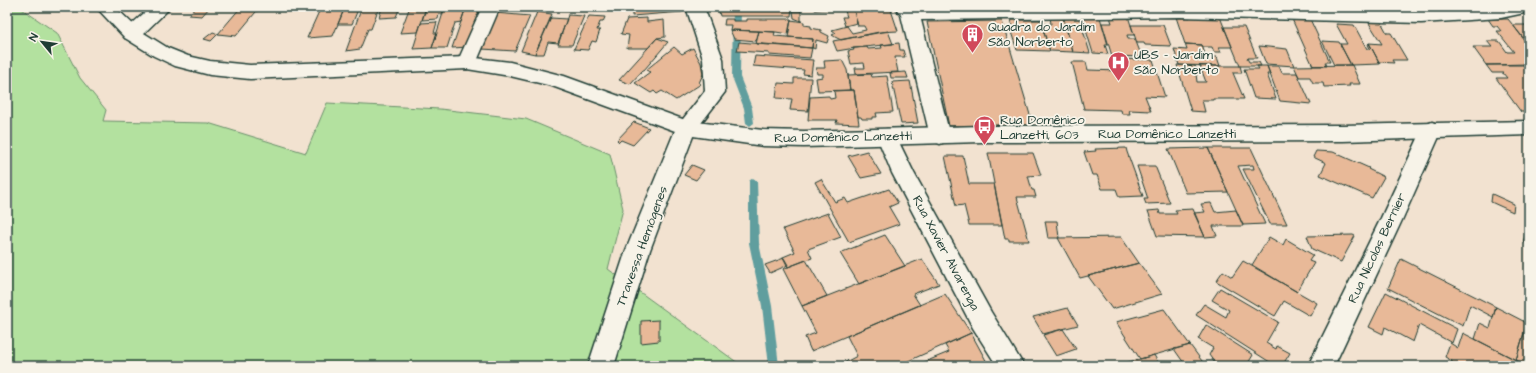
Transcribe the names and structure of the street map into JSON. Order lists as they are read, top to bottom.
{
  "streets": {
    "street": [
      "Rua Domênico Lanzetti",
      "Travessa Hemógenes",
      "Rua Nicolas Bernier",
      "Rua Xavier Alvarenga"
    ]
  },
  "crossings": [
    ["Rua Domênico Lanzetti", "Travessa Hemógenes"],
    ["Rua Domênico Lanzetti", "Rua Nicolas Bernier"],
    ["Rua Domênico Lanzetti", "Rua Xavier Alvarenga"]
  ],
  "places": {
    "building": ["Quadra do Jardim São Norberto"],
    "hospital": ["UBS - Jardim São Norberto"],
    "bus stop": ["Rua Domênico Lanzetti, 603"]
  },
  "north": "top left"
}
